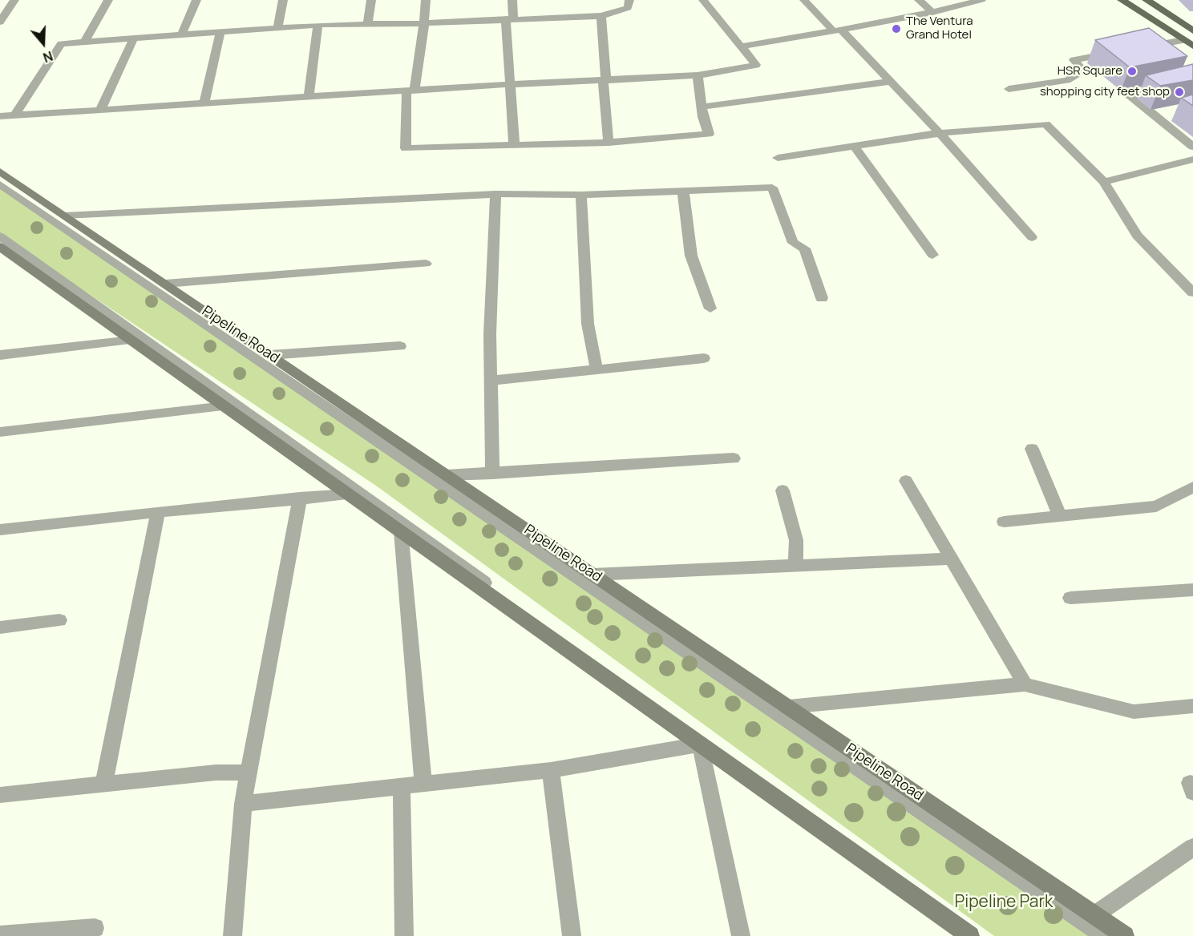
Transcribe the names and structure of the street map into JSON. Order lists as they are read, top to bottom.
{
  "streets": {
    "main road": ["Pipeline Road"]
  },
  "parks": ["Pipeline Park"],
  "places": ["The Ventura Grand Hotel", "HSR Square", "shopping city feet shop"],
  "north": "bottom"
}
